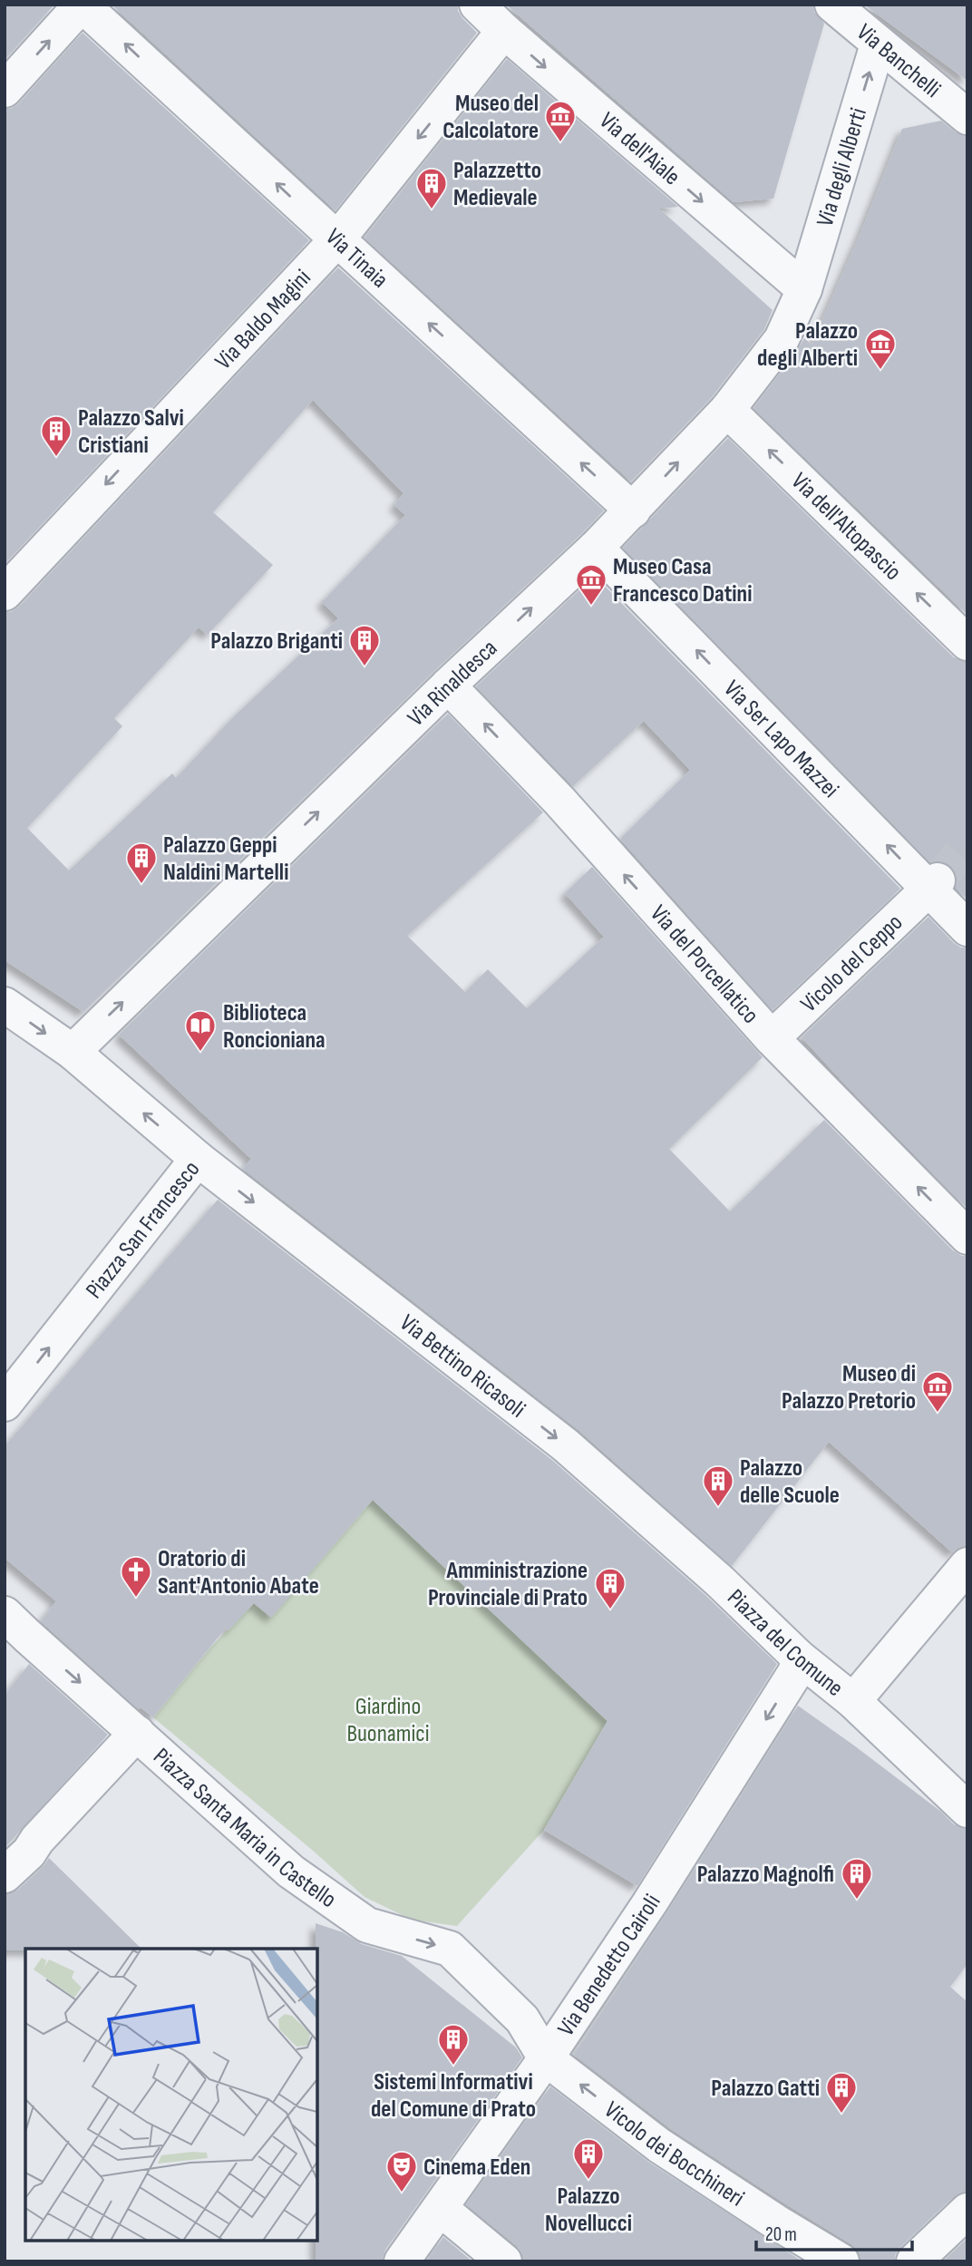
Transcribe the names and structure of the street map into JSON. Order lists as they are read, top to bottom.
{
  "streets": {
    "street": [
      "Via Banchelli",
      "Via dell'Aiale",
      "Via degli Alberti",
      "Via Tinaia",
      "Via Baldo Magini",
      "Via dell'Altopascio",
      "Via Rinaldesca",
      "Via Ser Lapo Mazzei",
      "Vicolo del Ceppo",
      "Via del Porcellatico",
      "Piazza San Francesco",
      "Via Bettino Ricasoli",
      "Piazza del Comune",
      "Piazza Santa Maria in Castello",
      "Via Benedetto Cairoli",
      "Vicolo dei Bocchineri"
    ]
  },
  "crossings": [
    ["Via Banchelli", "Via degli Alberti"],
    ["Via dell'Aiale", "Via degli Alberti"],
    ["Via dell'Aiale", "Via Baldo Magini"],
    ["Via dell'Aiale", "Via Rinaldesca"],
    ["Via degli Alberti", "Via Rinaldesca"],
    ["Via Tinaia", "Via Baldo Magini"],
    ["Via Tinaia", "Via Rinaldesca"],
    ["Via dell'Altopascio", "Via Rinaldesca"],
    ["Via Rinaldesca", "Via Ser Lapo Mazzei"],
    ["Via Rinaldesca", "Via del Porcellatico"],
    ["Via Rinaldesca", "Piazza San Francesco"],
    ["Via Ser Lapo Mazzei", "Vicolo del Ceppo"],
    ["Vicolo del Ceppo", "Via del Porcellatico"],
    ["Piazza San Francesco", "Via Bettino Ricasoli"],
    ["Via Bettino Ricasoli", "Piazza del Comune"],
    ["Piazza del Comune", "Via Benedetto Cairoli"],
    ["Piazza Santa Maria in Castello", "Via Benedetto Cairoli"],
    ["Piazza Santa Maria in Castello", "Vicolo dei Bocchineri"],
    ["Via Benedetto Cairoli", "Vicolo dei Bocchineri"]
  ],
  "one_way": [
    "Via dell'Aiale",
    "Via degli Alberti",
    "Via Tinaia",
    "Via Baldo Magini",
    "Via dell'Altopascio",
    "Via Rinaldesca",
    "Via Ser Lapo Mazzei",
    "Via del Porcellatico",
    "Via Bettino Ricasoli",
    "Piazza Santa Maria in Castello",
    "Via Benedetto Cairoli",
    "Vicolo dei Bocchineri"
  ],
  "parks": ["Giardino Buonamici"],
  "places": {
    "museum": [
      "Museo del Calcolatore",
      "Palazzo degli Alberti",
      "Museo Casa Francesco Datini",
      "Museo di Palazzo Pretorio"
    ],
    "building": [
      "Palazzetto Medievale",
      "Palazzo Salvi Cristiani",
      "Palazzo Briganti",
      "Palazzo Geppi Naldini Martelli",
      "Palazzo delle Scuole",
      "Amministrazione Provinciale di Prato",
      "Palazzo Magnolfi",
      "Sistemi Informativi del Comune di Prato",
      "Palazzo Gatti",
      "Palazzo Novellucci"
    ],
    "library": ["Biblioteca Roncioniana"],
    "church": ["Oratorio di Sant'Antonio Abate"],
    "theatre": ["Cinema Eden"]
  },
  "scale_bar": "20 m"
}
